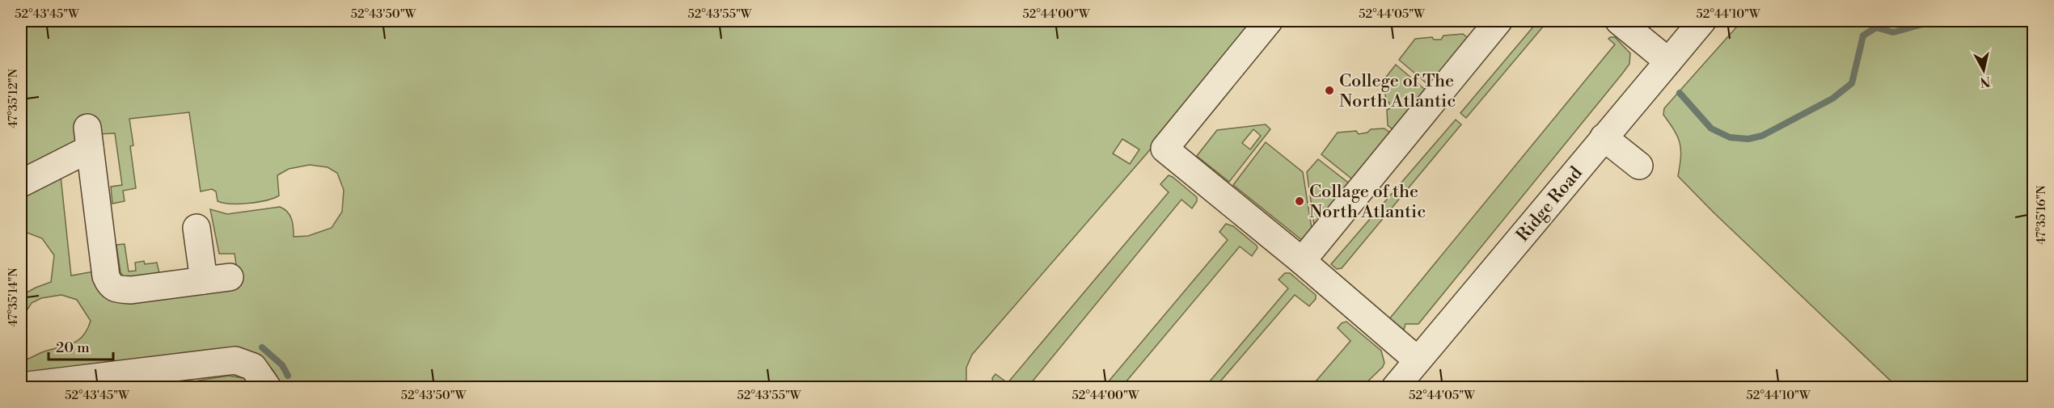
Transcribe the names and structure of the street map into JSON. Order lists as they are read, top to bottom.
{
  "streets": {
    "street": ["Ridge Road"]
  },
  "places": ["College of The North Atlantic", "Collage of the North Atlantic"],
  "scale_bar": "20 m",
  "north": "bottom",
  "coordinates": [
    "52°43'45\"W",
    "52°43'50\"W",
    "52°43'55\"W",
    "52°44'00\"W",
    "52°44'05\"W",
    "52°44'10\"W",
    "47°35'12\"N",
    "47°35'16\"N",
    "47°35'14\"N"
  ]
}
